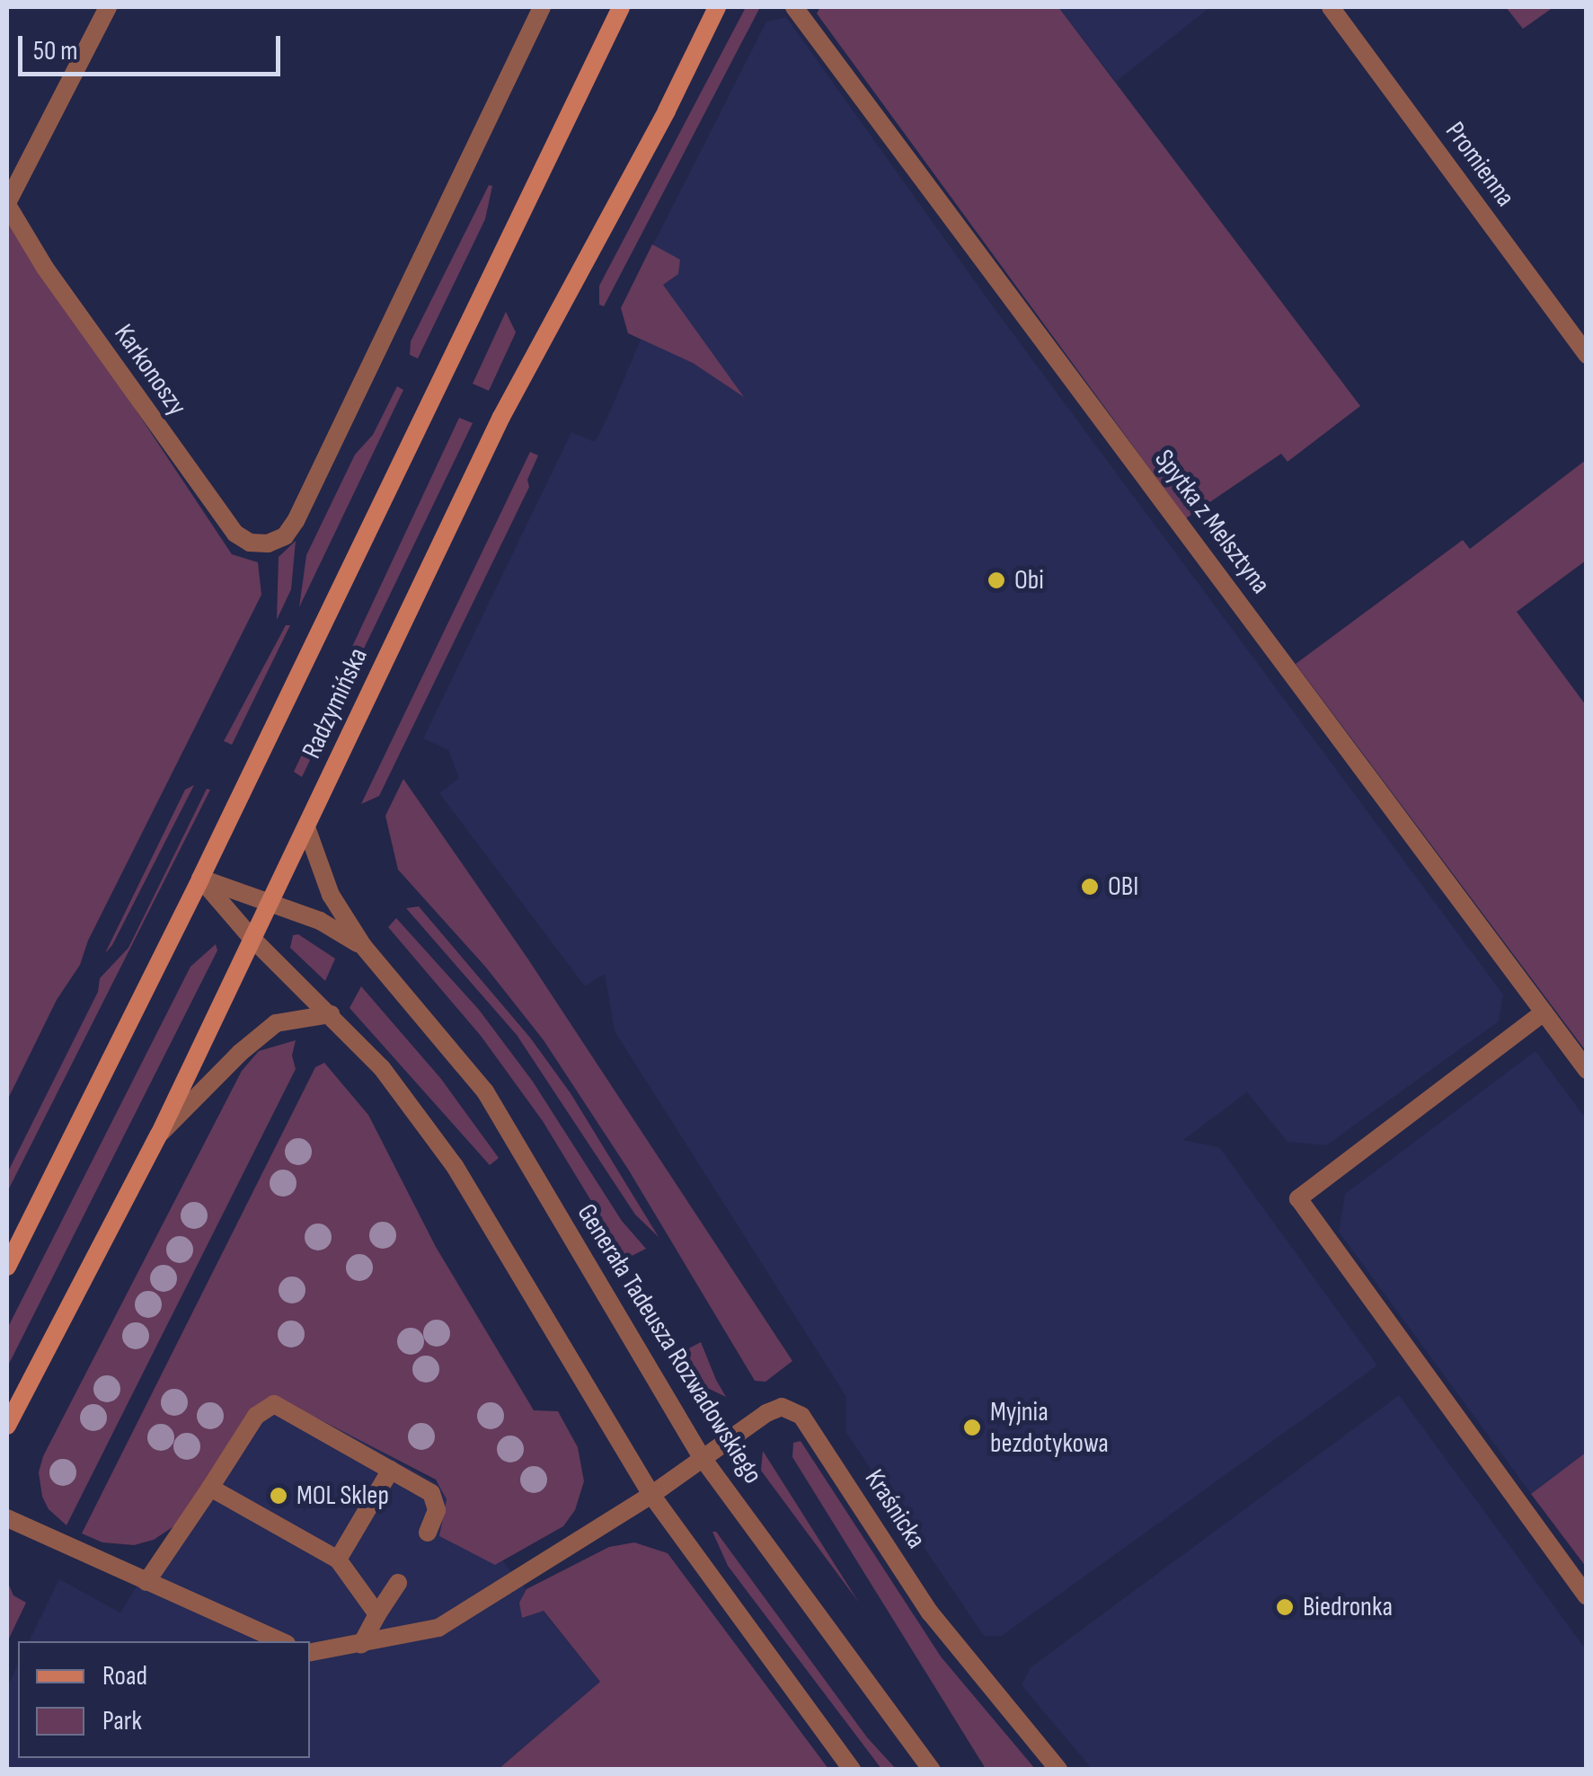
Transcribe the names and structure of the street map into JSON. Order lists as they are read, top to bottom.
{
  "streets": {
    "main road": ["Radzymińska"],
    "street": [
      "Promienna",
      "Karkonoszy",
      "Spytka z Melsztyna",
      "Generała Tadeusza Rozwadowskiego",
      "Kraśnicka"
    ]
  },
  "crossings": [
    ["Generała Tadeusza Rozwadowskiego", "Kraśnicka"]
  ],
  "places": [
    "Obi",
    "OBI",
    "Myjnia bezdotykowa",
    "MOL Sklep",
    "Biedronka"
  ],
  "legend": ["Road", "Park"],
  "scale_bar": "50 m"
}
